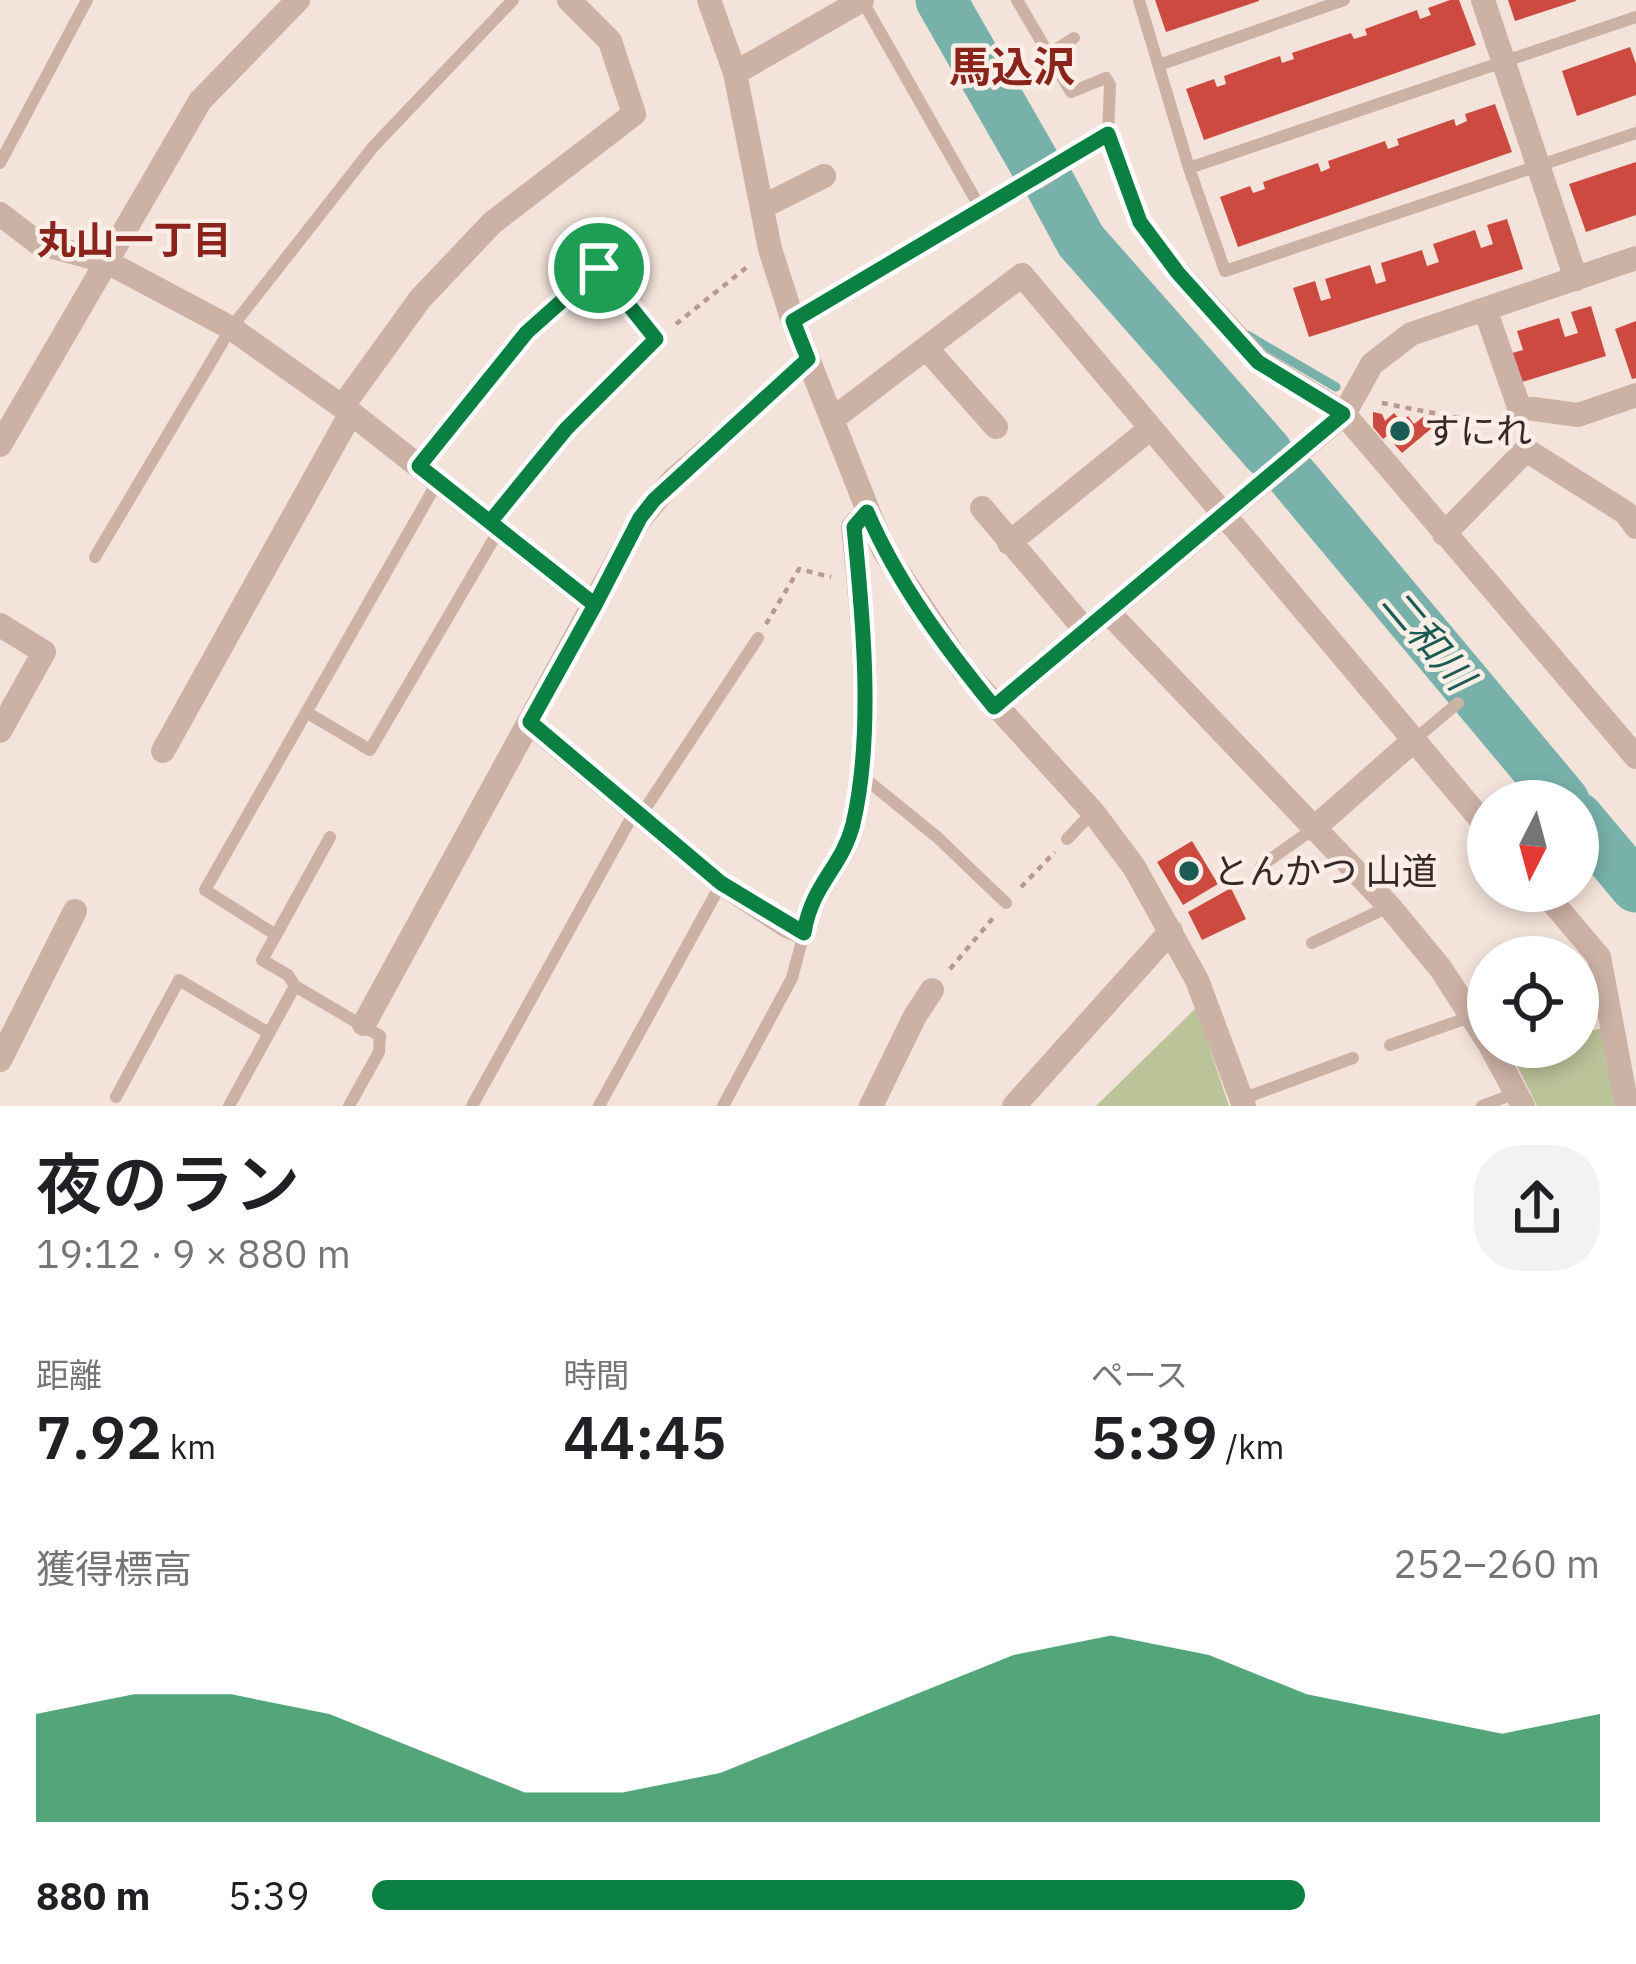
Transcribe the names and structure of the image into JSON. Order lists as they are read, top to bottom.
{
  "districts": ["馬込沢", "丸山一丁目"],
  "water": ["二和川"],
  "places": ["すにれ", "とんかつ 山道"],
  "north": "bottom",
  "page": {
    "heading": ["夜のラン", "19:12 · 9 × 880 m"],
    "stats": [
      ["距離", "7.92 km"],
      ["時間", "44:45"],
      ["ペース", "5:39 /km"]
    ],
    "chart": ["獲得標高", "252–260 m"],
    "list": [
      {
        "name": "880 m",
        "note": "5:39"
      }
    ]
  }
}
